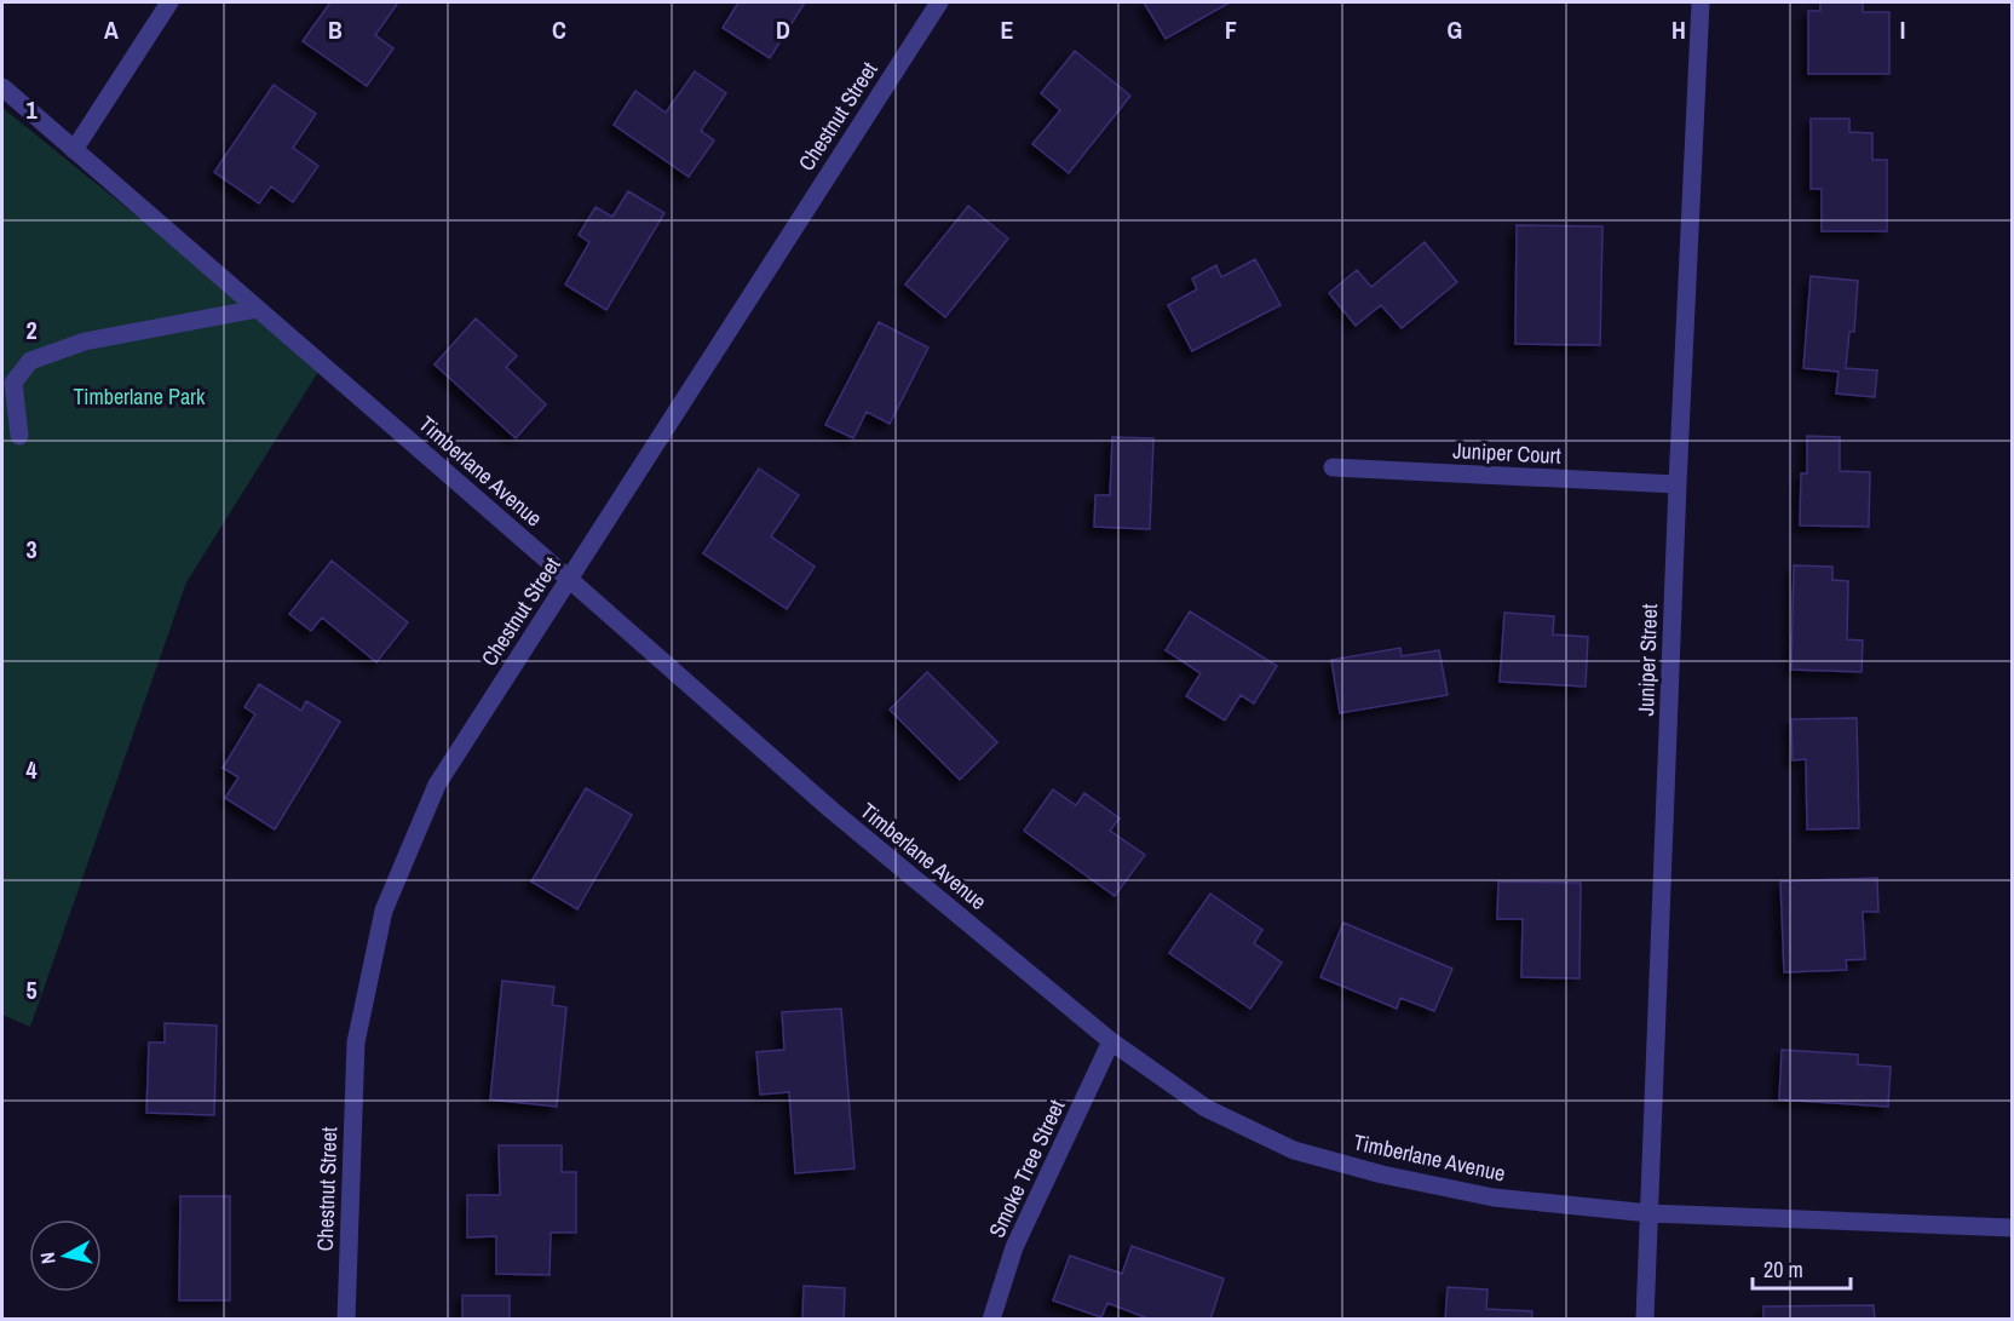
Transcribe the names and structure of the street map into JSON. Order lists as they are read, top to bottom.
{
  "streets": {
    "street": [
      "Chestnut Street",
      "Juniper Court",
      "Timberlane Avenue",
      "Juniper Street",
      "Smoke Tree Street"
    ]
  },
  "crossings": [
    ["Chestnut Street", "Timberlane Avenue"],
    ["Juniper Court", "Juniper Street"],
    ["Timberlane Avenue", "Juniper Street"],
    ["Timberlane Avenue", "Smoke Tree Street"]
  ],
  "parks": ["Timberlane Park"],
  "scale_bar": "20 m",
  "north": "left",
  "grid": {
    "columns": [
      "A",
      "B",
      "C",
      "D",
      "E",
      "F",
      "G",
      "H",
      "I"
    ],
    "rows": [
      "1",
      "2",
      "3",
      "4",
      "5"
    ]
  }
}
